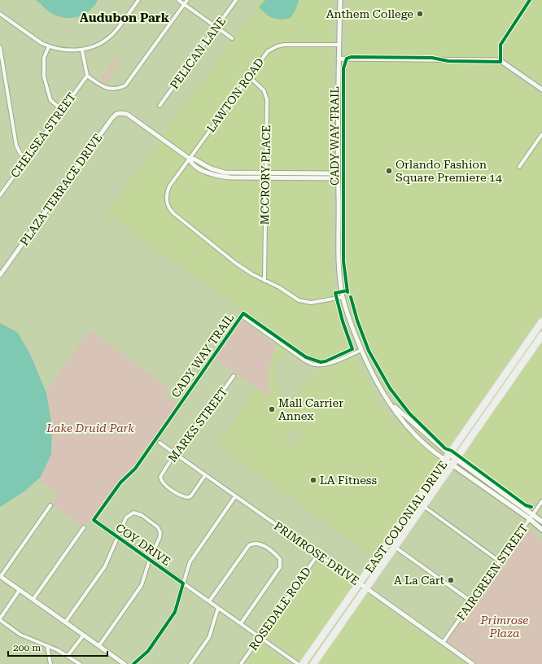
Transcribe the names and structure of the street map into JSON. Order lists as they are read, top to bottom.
{
  "streets": {
    "highway": ["EAST COLONIAL DRIVE"],
    "street": [
      "PELICAN LANE",
      "LAWTON ROAD",
      "CHELSEA STREET",
      "MCCRORY PLACE",
      "PLAZA TERRACE DRIVE",
      "MARKS STREET",
      "COY DRIVE",
      "PRIMROSE DRIVE",
      "FAIRGREEN STREET",
      "ROSEDALE ROAD"
    ],
    "cycle path": ["CADY WAY TRAIL"]
  },
  "crossings": [
    ["LAWTON ROAD", "MCCRORY PLACE"],
    ["LAWTON ROAD", "PLAZA TERRACE DRIVE"],
    ["MARKS STREET", "PRIMROSE DRIVE"],
    ["EAST COLONIAL DRIVE", "PRIMROSE DRIVE"],
    ["COY DRIVE", "ROSEDALE ROAD"],
    ["PRIMROSE DRIVE", "FAIRGREEN STREET"],
    ["PRIMROSE DRIVE", "ROSEDALE ROAD"]
  ],
  "districts": ["Audubon Park"],
  "parks": ["Lake Druid Park", "Primrose Plaza"],
  "places": [
    "Anthem College",
    "Orlando Fashion Square Premiere 14",
    "Mall Carrier Annex",
    "LA Fitness",
    "A La Cart"
  ],
  "scale_bar": "200 m"
}
